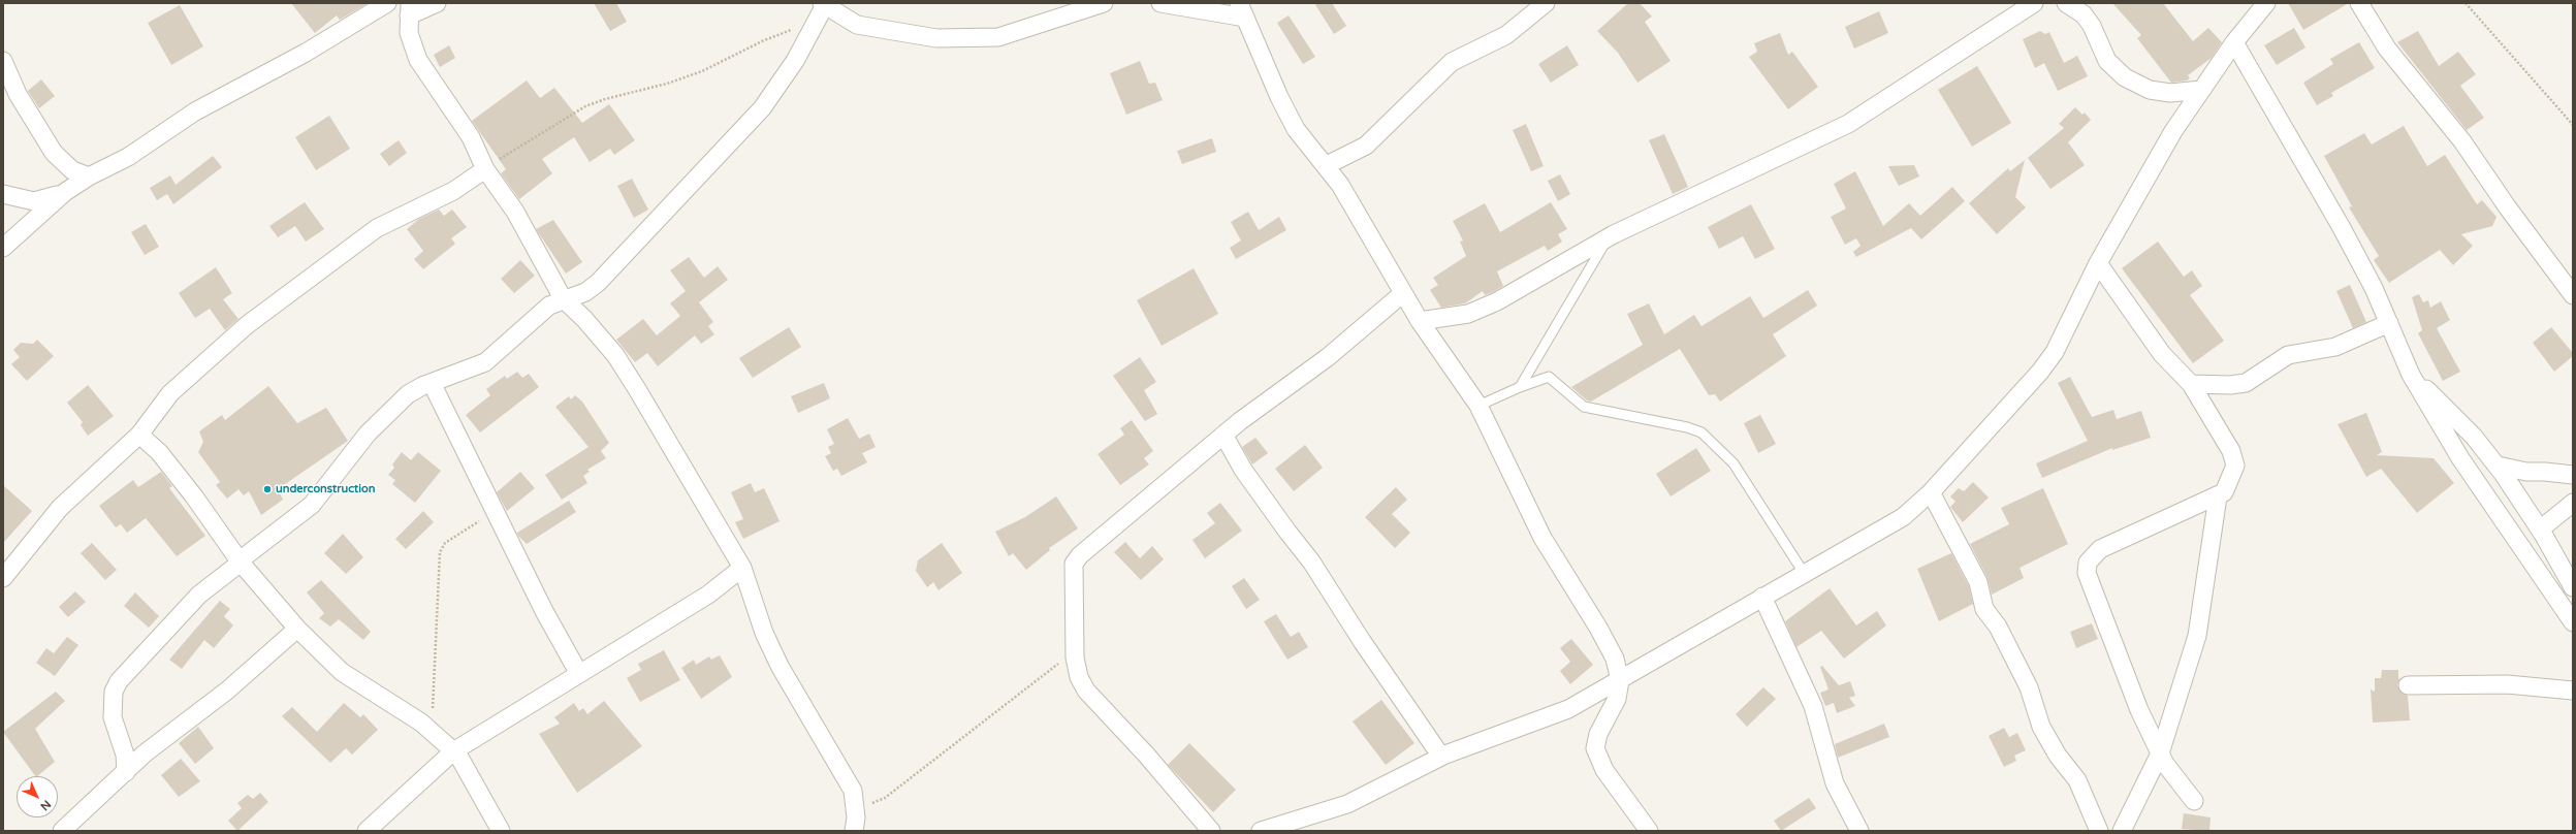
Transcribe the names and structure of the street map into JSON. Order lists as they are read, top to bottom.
{
  "places": ["underconstruction"],
  "north": "bottom right"
}
